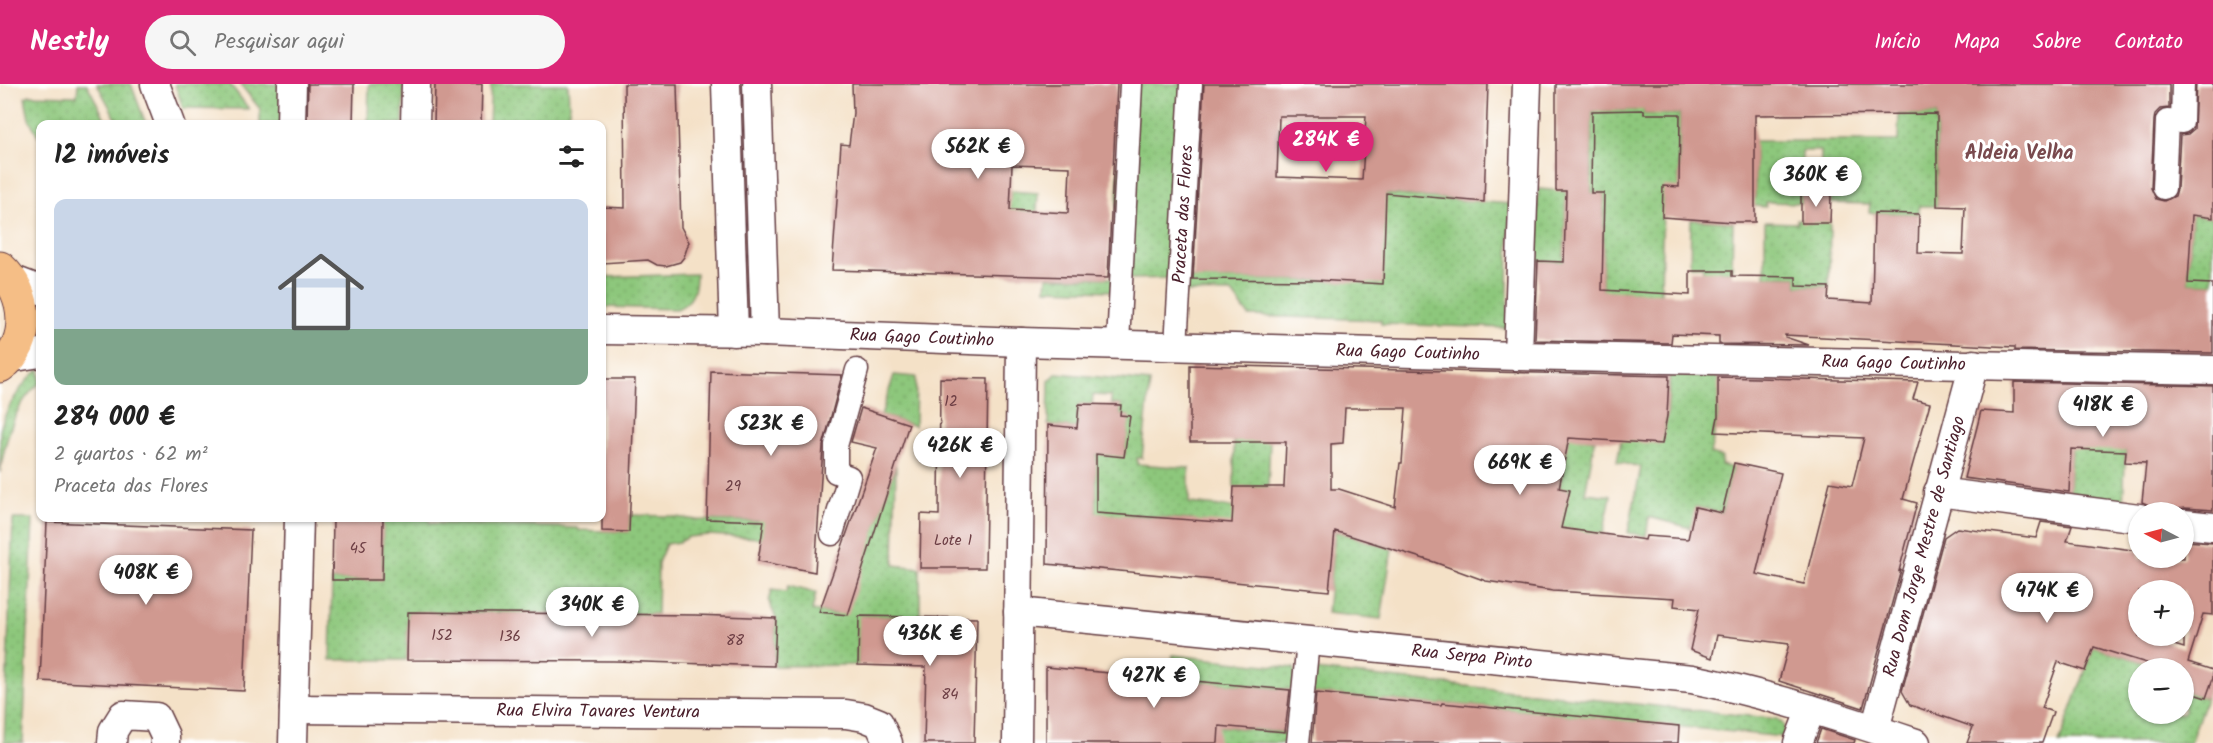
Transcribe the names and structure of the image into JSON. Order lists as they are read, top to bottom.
{
  "streets": {
    "street": [
      "Praceta das Flores",
      "Rua Gago Coutinho",
      "Rua Dom Jorge Mestre de Santiago",
      "Rua Serpa Pinto",
      "Rua Elvira Tavares Ventura"
    ]
  },
  "crossings": [
    ["Praceta das Flores", "Rua Gago Coutinho"],
    ["Rua Gago Coutinho", "Rua Dom Jorge Mestre de Santiago"],
    ["Rua Dom Jorge Mestre de Santiago", "Rua Serpa Pinto"]
  ],
  "districts": ["Aldeia Velha"],
  "house_numbers": [
    "12",
    "29",
    "Lote 1",
    "45",
    "152",
    "136",
    "88",
    "84"
  ],
  "north": "left",
  "page": {
    "header": "Nestly",
    "search": "Pesquisar aqui",
    "nav": [
      "Início",
      "Mapa",
      "Sobre",
      "Contato"
    ],
    "heading": "12 imóveis",
    "price": [
      "284K €",
      "562K €",
      "360K €",
      "418K €",
      "523K €",
      "426K €",
      "669K €",
      "408K €",
      "474K €",
      "340K €",
      "436K €",
      "427K €"
    ],
    "list": [
      {
        "name": "284 000 €",
        "note": "2 quartos · 62 m² · Praceta das Flores"
      }
    ],
    "map_buttons": ["+", "−"]
  }
}
